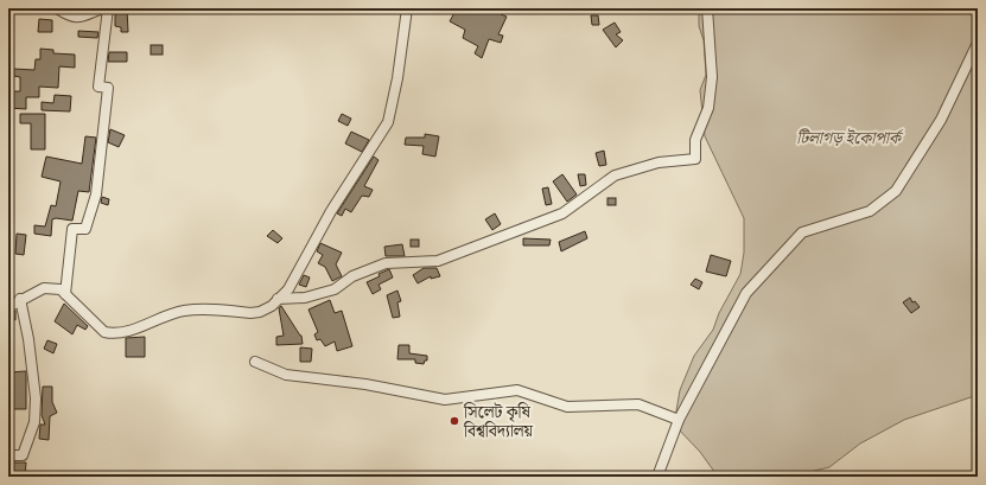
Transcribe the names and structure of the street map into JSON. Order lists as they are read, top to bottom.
{
  "parks": ["টিলাগড় ইকোপার্ক"],
  "places": ["সিলেট কৃষি বিশ্ববিদ্যালয়"]
}
